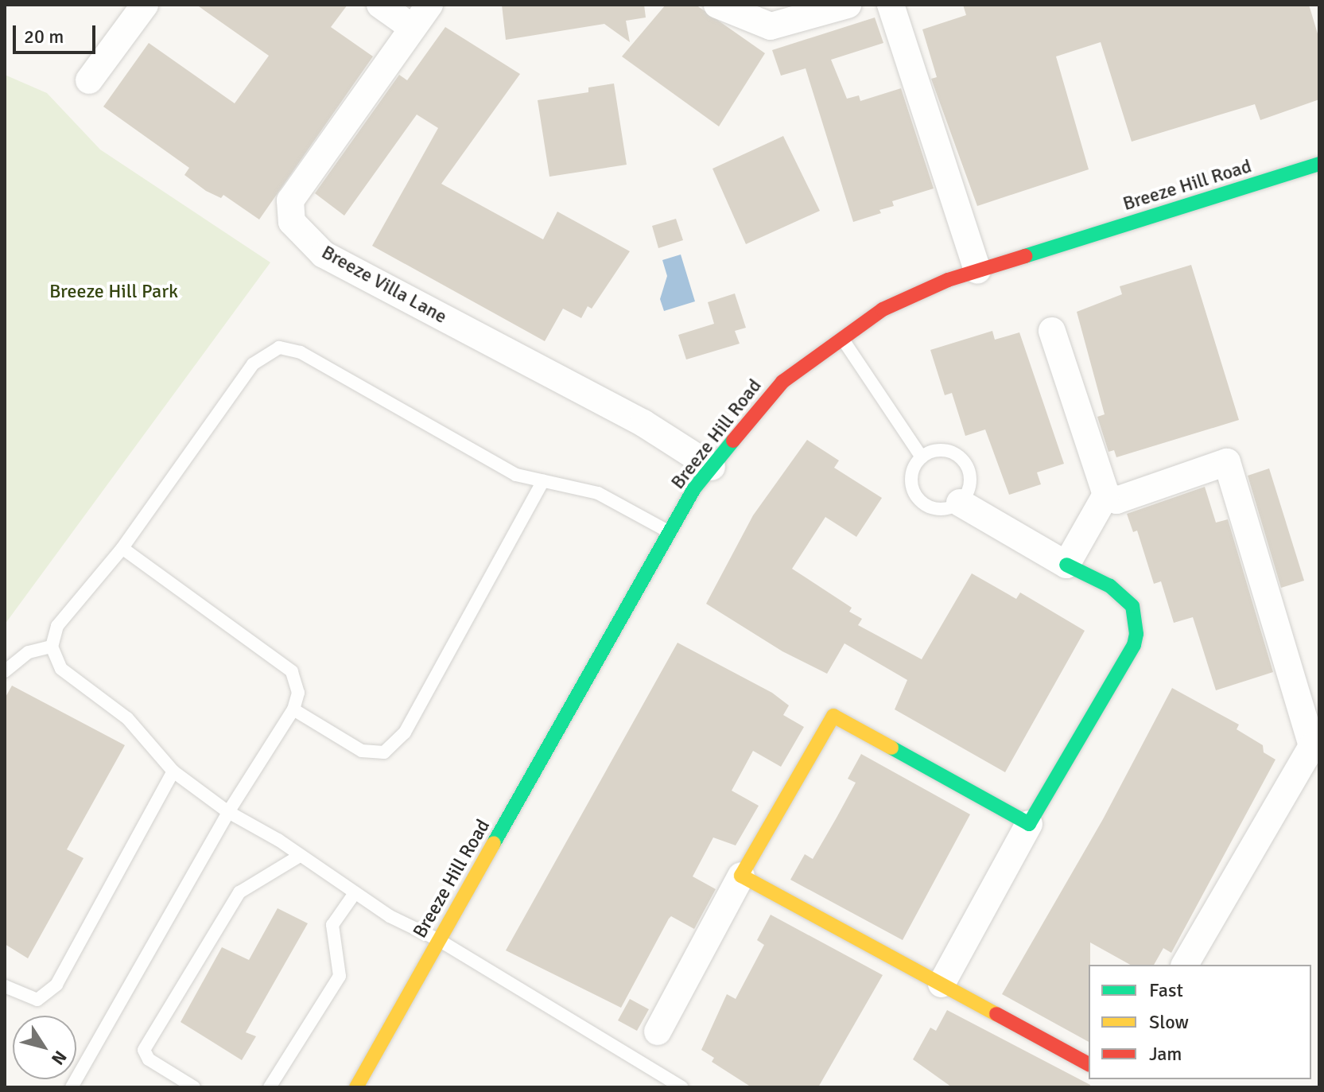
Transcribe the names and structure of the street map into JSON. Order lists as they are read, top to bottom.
{
  "streets": {
    "street": ["Breeze Hill Road", "Breeze Villa Lane"]
  },
  "crossings": [
    ["Breeze Hill Road", "Breeze Villa Lane"]
  ],
  "parks": ["Breeze Hill Park"],
  "legend": ["Fast", "Slow", "Jam"],
  "scale_bar": "20 m",
  "north": "bottom right"
}
